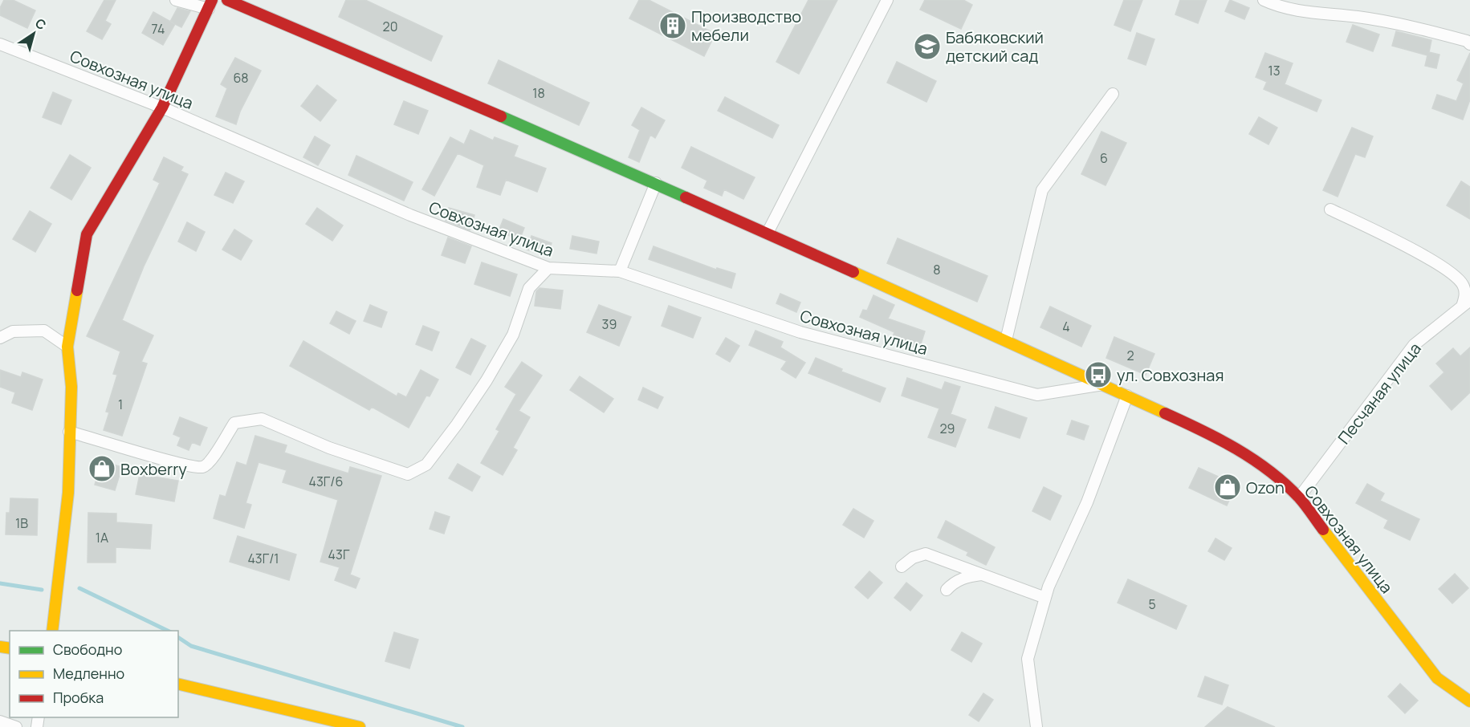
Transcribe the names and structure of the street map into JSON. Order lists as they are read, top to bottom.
{
  "streets": {
    "main road": ["Совхозная улица"],
    "street": ["Песчаная улица"]
  },
  "crossings": [
    ["Совхозная улица", "Песчаная улица"]
  ],
  "places": {
    "building": ["Производство мебели"],
    "school or university": ["Бабяковский детский сад"],
    "bus stop": ["ул. Совхозная"],
    "shop": ["Boxberry", "Ozon"]
  },
  "house_numbers": [
    "20",
    "74",
    "13",
    "68",
    "18",
    "6",
    "8",
    "39",
    "4",
    "2",
    "1",
    "29",
    "43Г/6",
    "1В",
    "1А",
    "43Г",
    "43Г/1",
    "5"
  ],
  "legend": ["Свободно", "Медленно", "Пробка"],
  "north": "top right"
}
